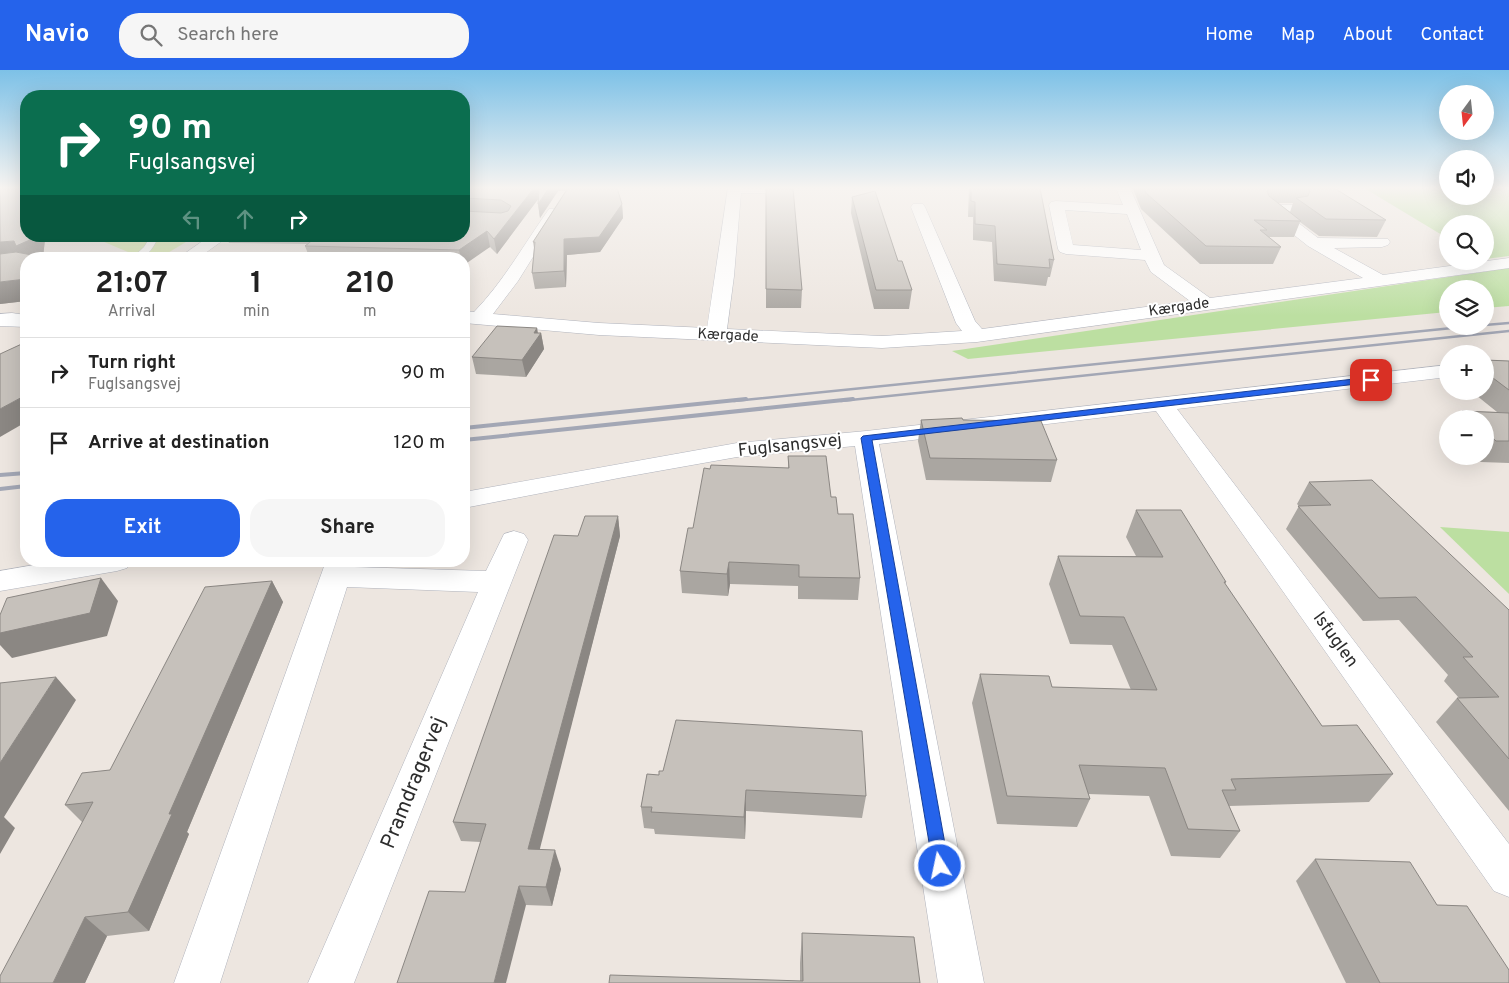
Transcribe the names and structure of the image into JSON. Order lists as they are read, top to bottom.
{
  "streets": {
    "street": [
      "Kærgade",
      "Fuglsangsvej",
      "Isfuglen",
      "Pramdragervej"
    ]
  },
  "crossings": [
    ["Fuglsangsvej", "Isfuglen"]
  ],
  "north": "bottom",
  "page": {
    "header": "Navio",
    "search": "Search here",
    "nav": [
      "Home",
      "Map",
      "About",
      "Contact"
    ],
    "map_buttons": ["+", "−"],
    "turn": ["90 m", "Fuglsangsvej"],
    "eta": [
      "21:07",
      "Arrival",
      "1",
      "min",
      "210",
      "m"
    ],
    "list": [
      {
        "name": "Turn right",
        "note": "Fuglsangsvej",
        "value": "90 m"
      },
      {
        "name": "Arrive at destination",
        "value": "120 m"
      }
    ],
    "buttons": ["Exit", "Share"]
  }
}
